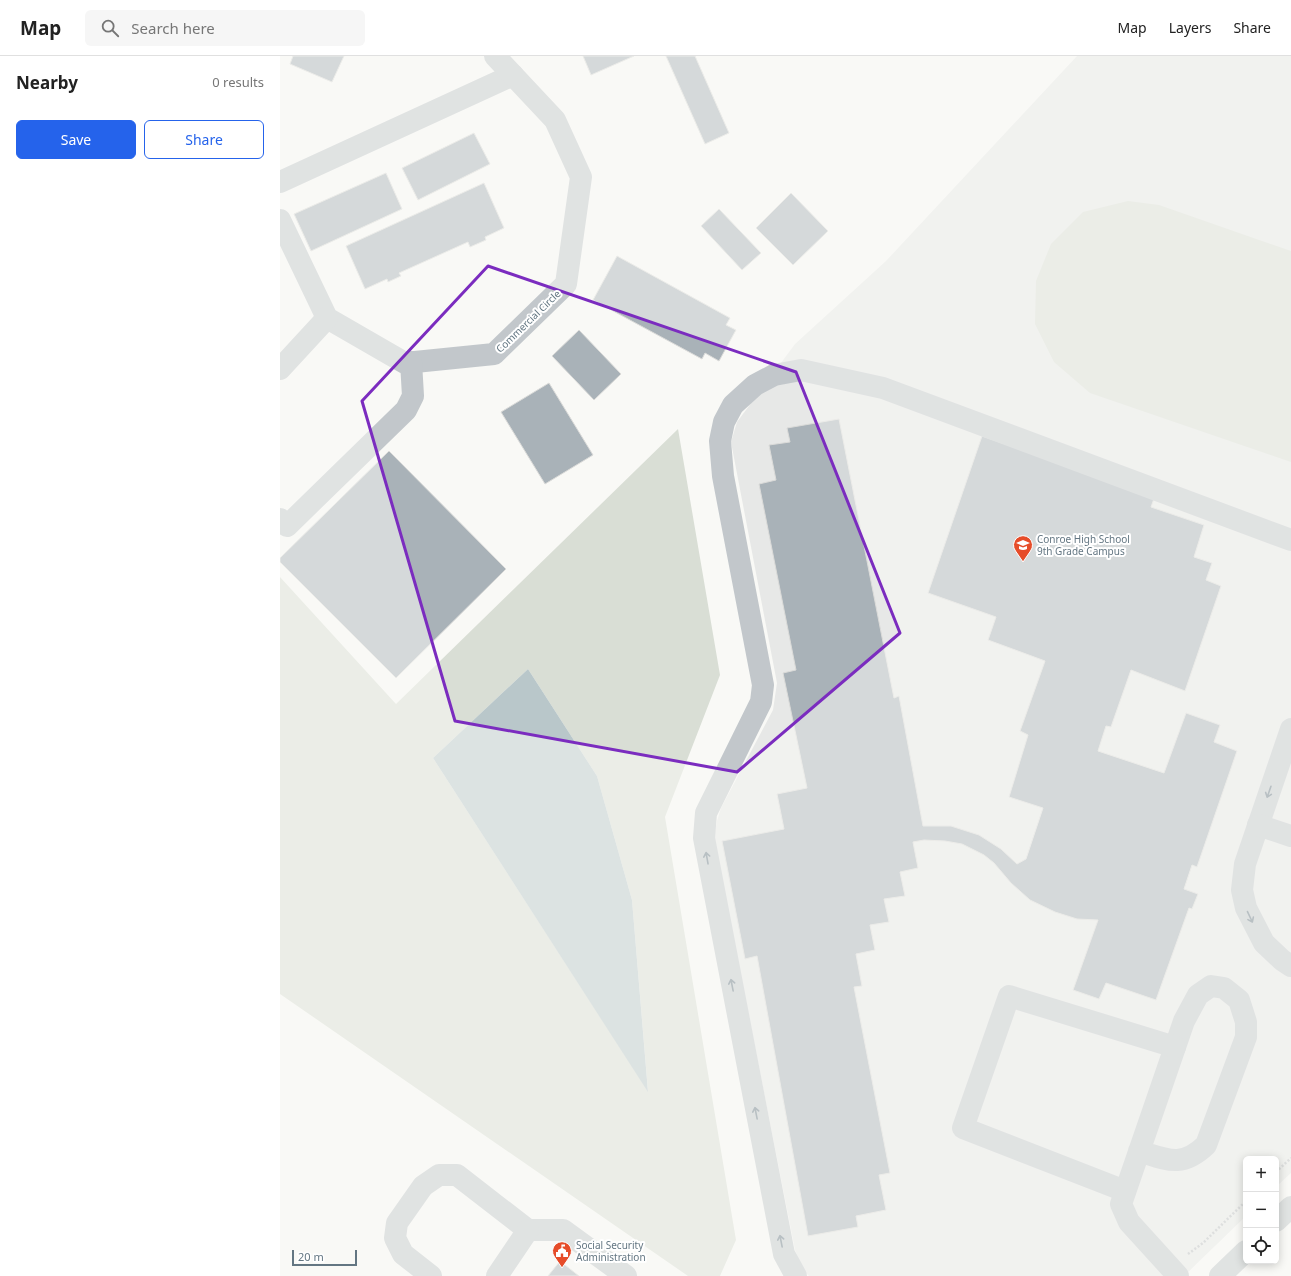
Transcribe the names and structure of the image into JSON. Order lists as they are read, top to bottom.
{
  "streets": {
    "street": ["Commercial Circle"]
  },
  "places": {
    "school or university": ["Conroe High School 9th Grade Campus"],
    "public building": ["Social Security Administration"]
  },
  "scale_bar": "20 m",
  "page": {
    "header": "Map",
    "search": "Search here",
    "nav": ["Map", "Layers", "Share"],
    "heading": ["Nearby", "0 results"],
    "buttons": ["Save", "Share"],
    "map_buttons": ["+", "−"],
    "scale": "20 m"
  }
}
